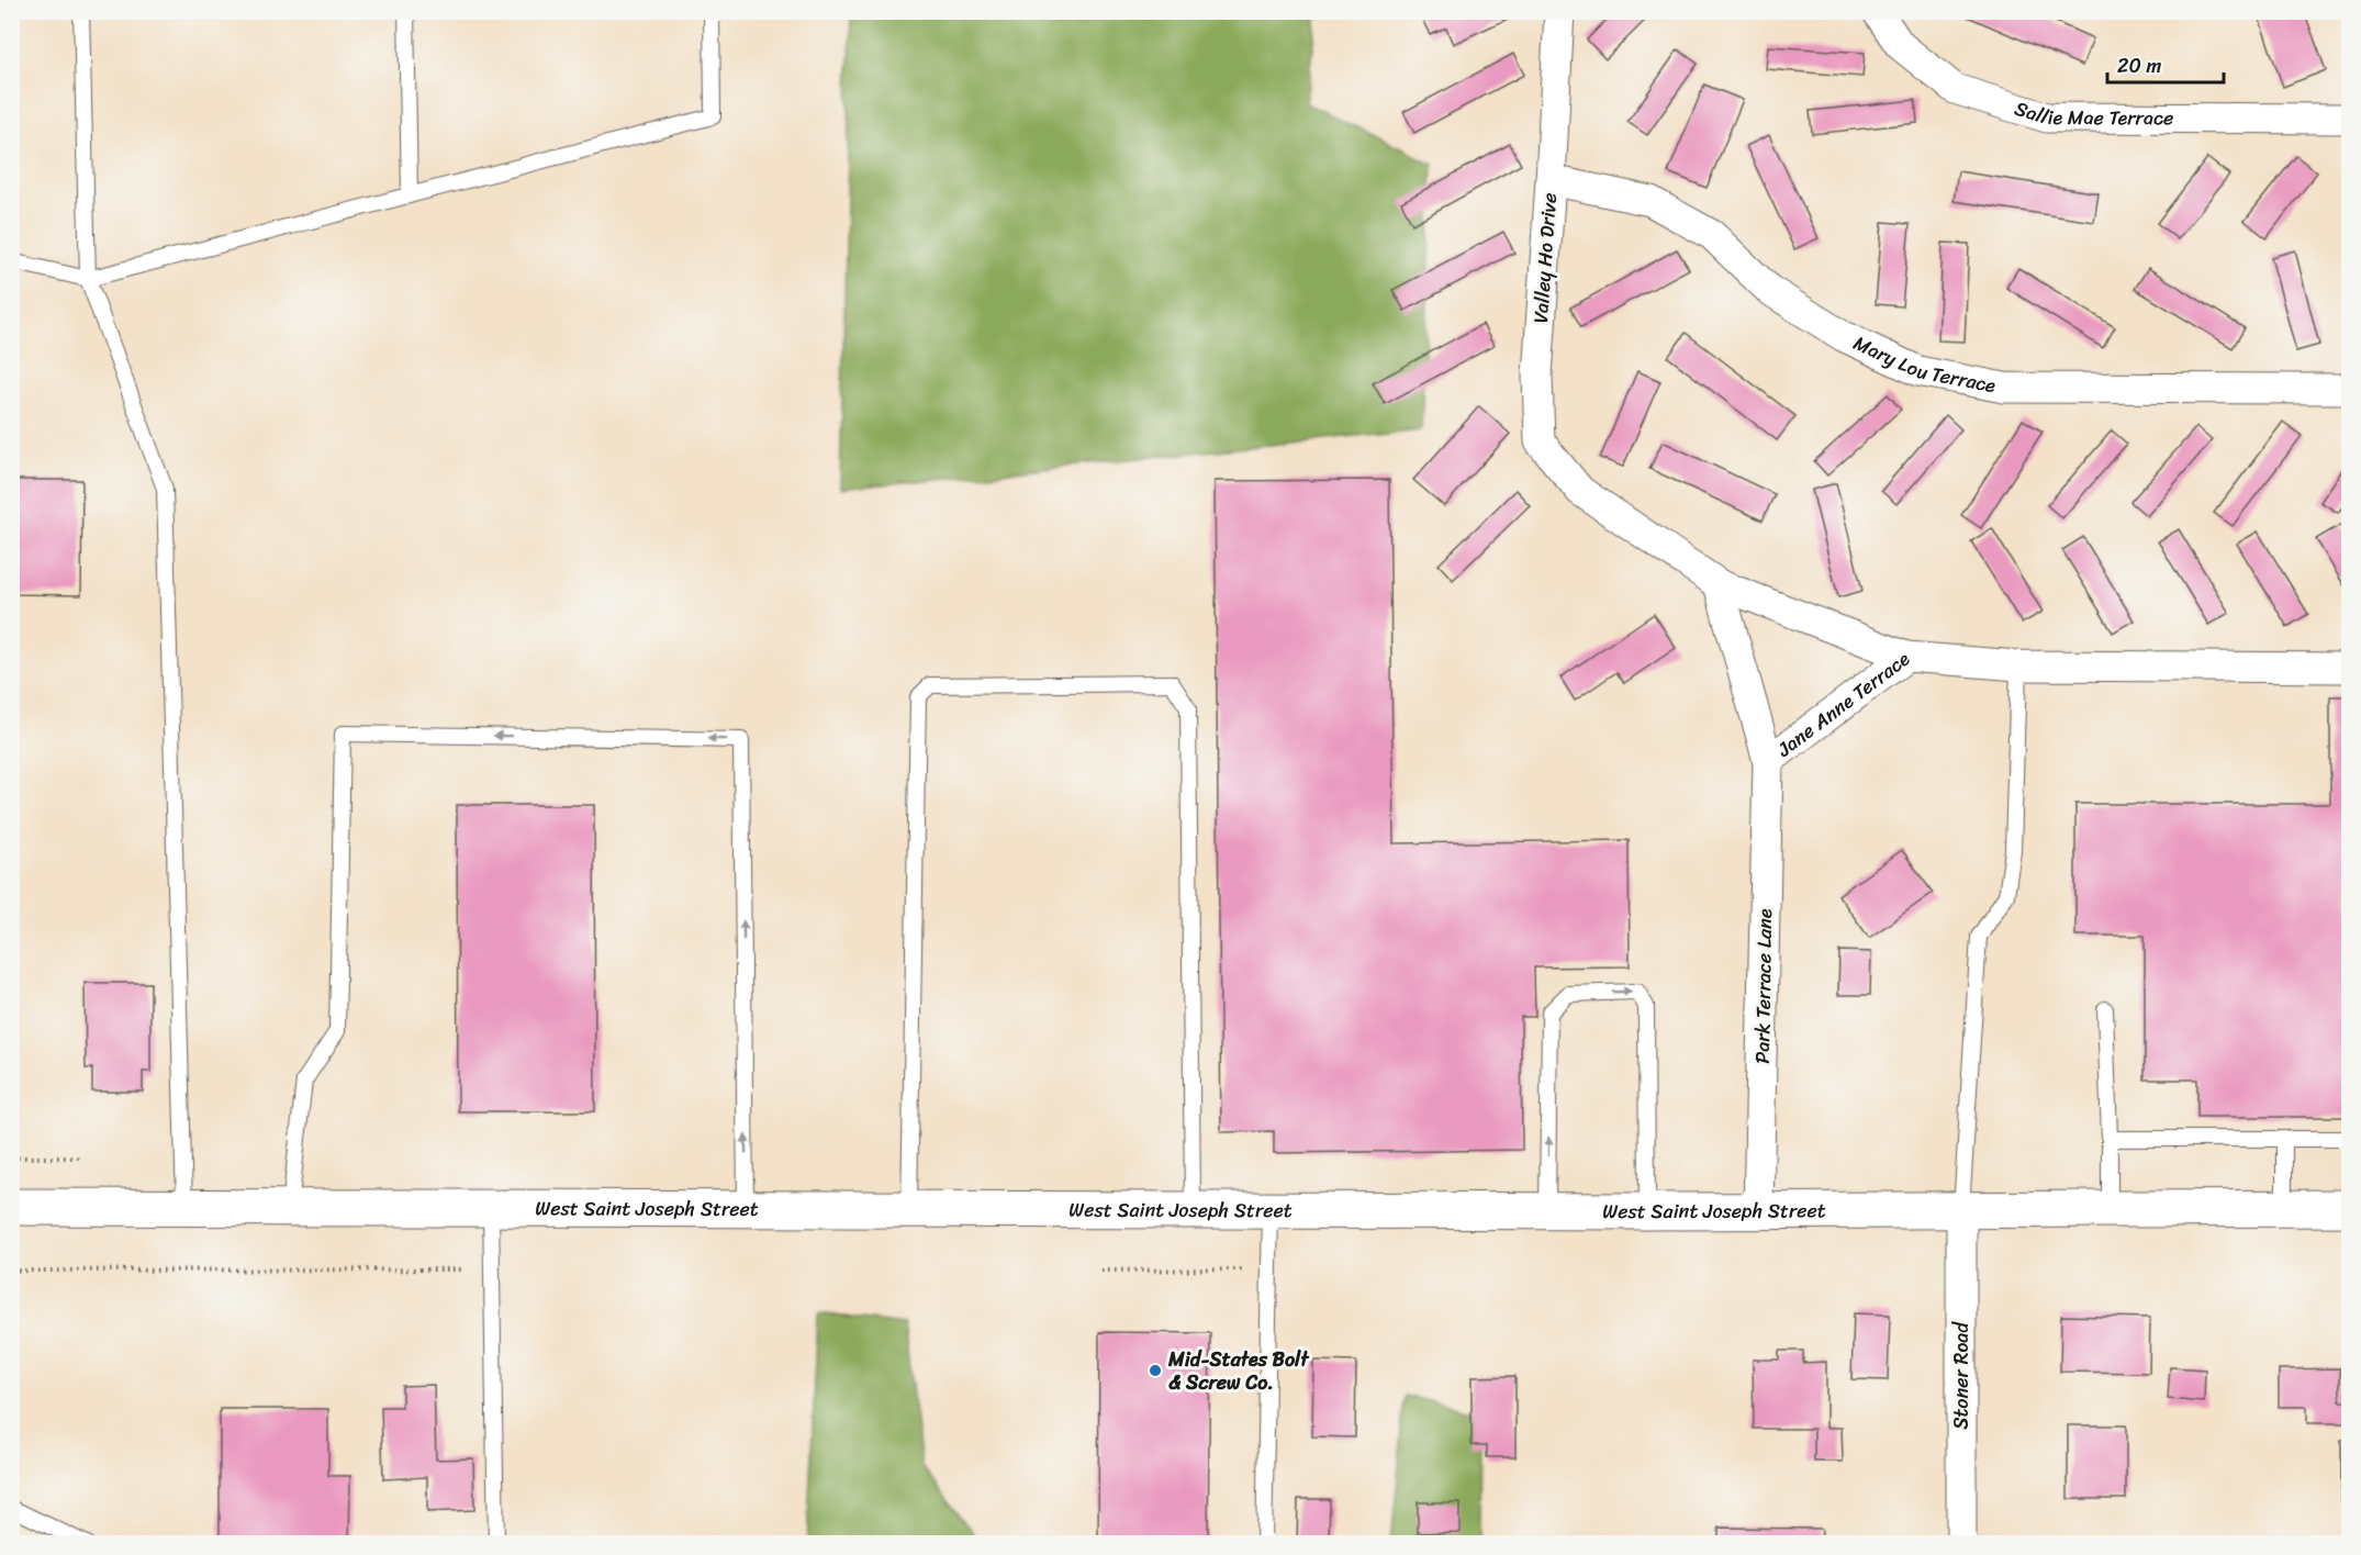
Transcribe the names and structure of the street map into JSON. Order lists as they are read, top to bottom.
{
  "streets": {
    "street": [
      "Sallie Mae Terrace",
      "Valley Ho Drive",
      "Mary Lou Terrace",
      "Jane Anne Terrace",
      "Park Terrace Lane",
      "West Saint Joseph Street",
      "Stoner Road"
    ]
  },
  "crossings": [
    ["Valley Ho Drive", "Mary Lou Terrace"],
    ["Valley Ho Drive", "Jane Anne Terrace"],
    ["Jane Anne Terrace", "Park Terrace Lane"],
    ["Park Terrace Lane", "West Saint Joseph Street"],
    ["West Saint Joseph Street", "Stoner Road"]
  ],
  "places": ["Mid-States Bolt & Screw Co."],
  "scale_bar": "20 m"
}
